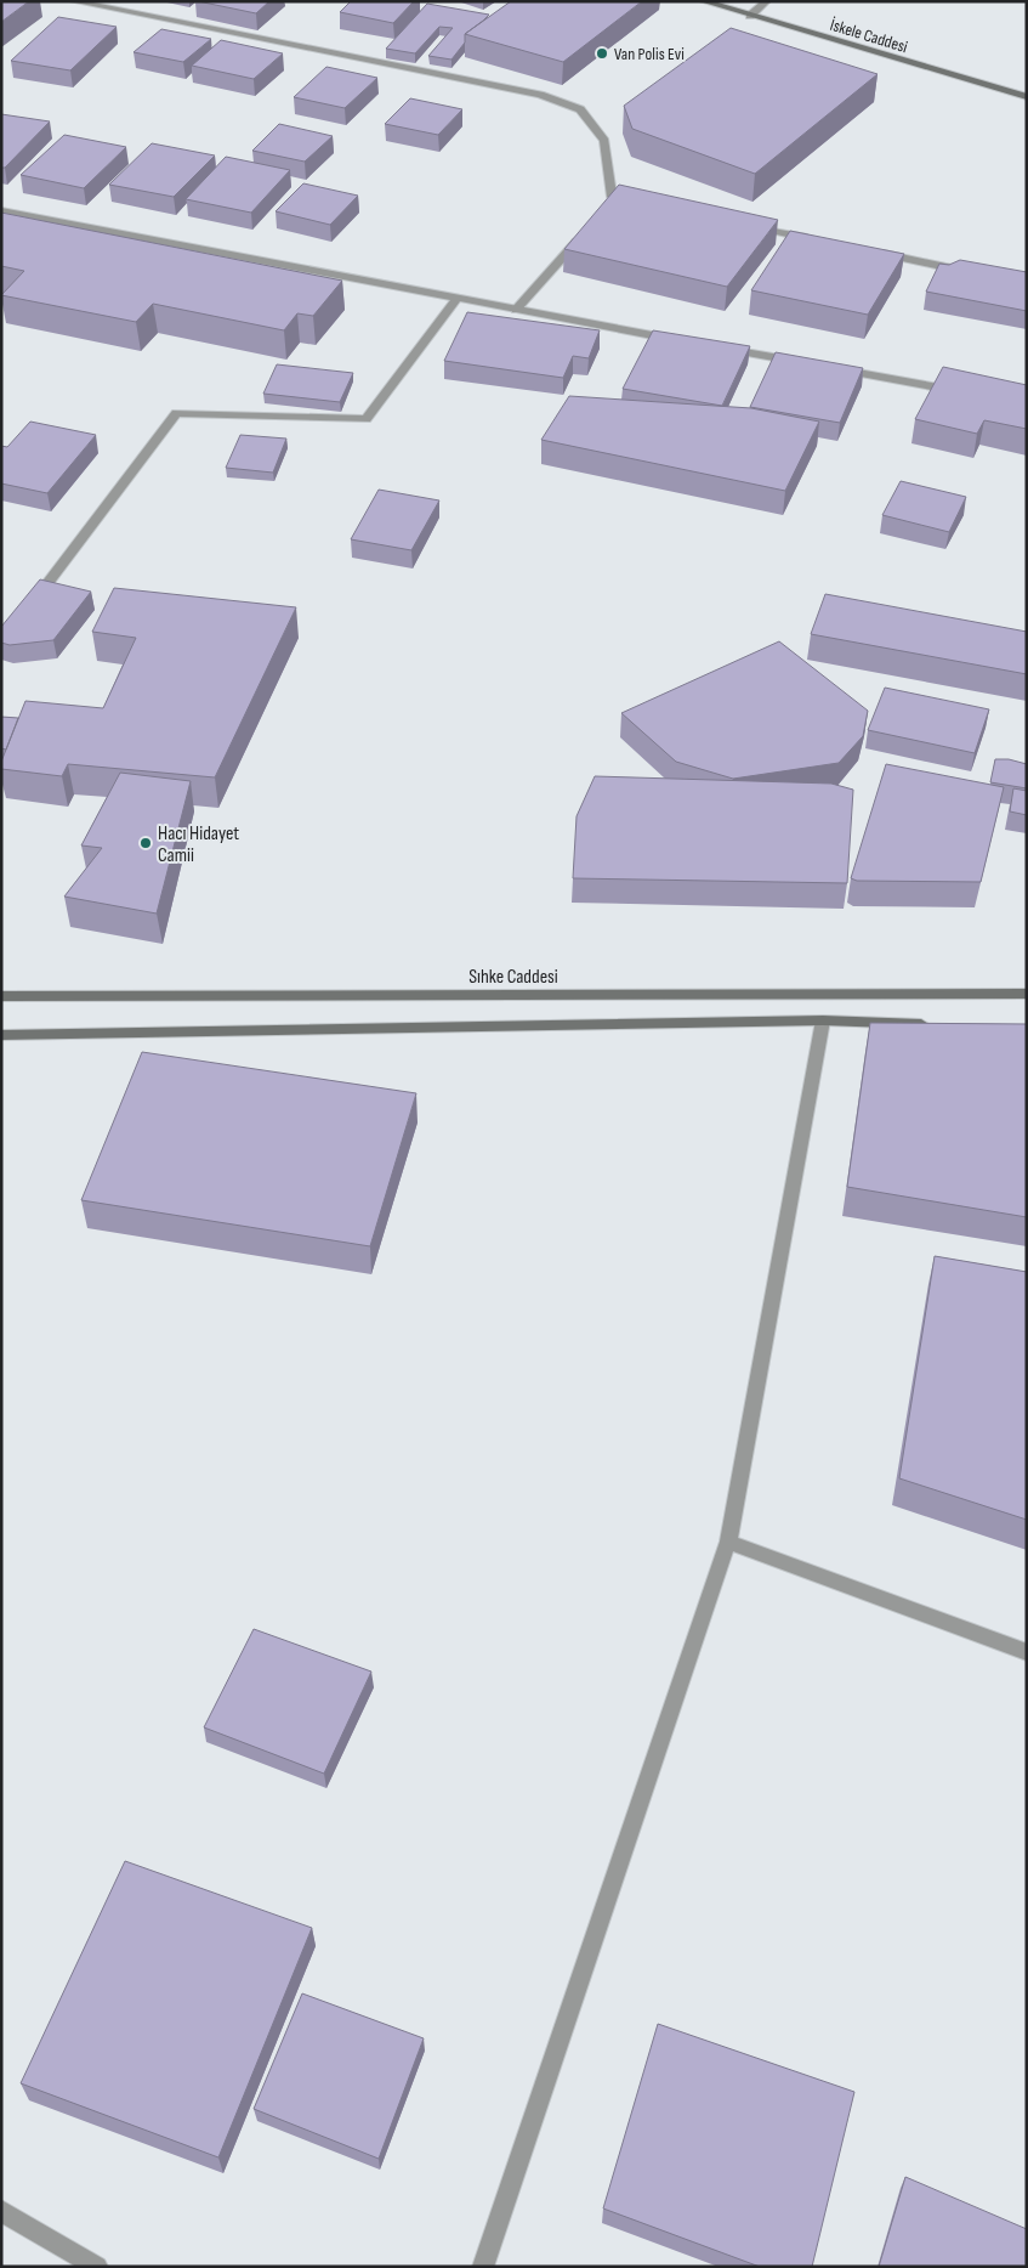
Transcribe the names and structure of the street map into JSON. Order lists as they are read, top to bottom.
{
  "streets": {
    "main road": ["İskele Caddesi", "Sıhke Caddesi"]
  },
  "places": ["Van Polis Evi", "Hacı Hidayet Camii"]
}
